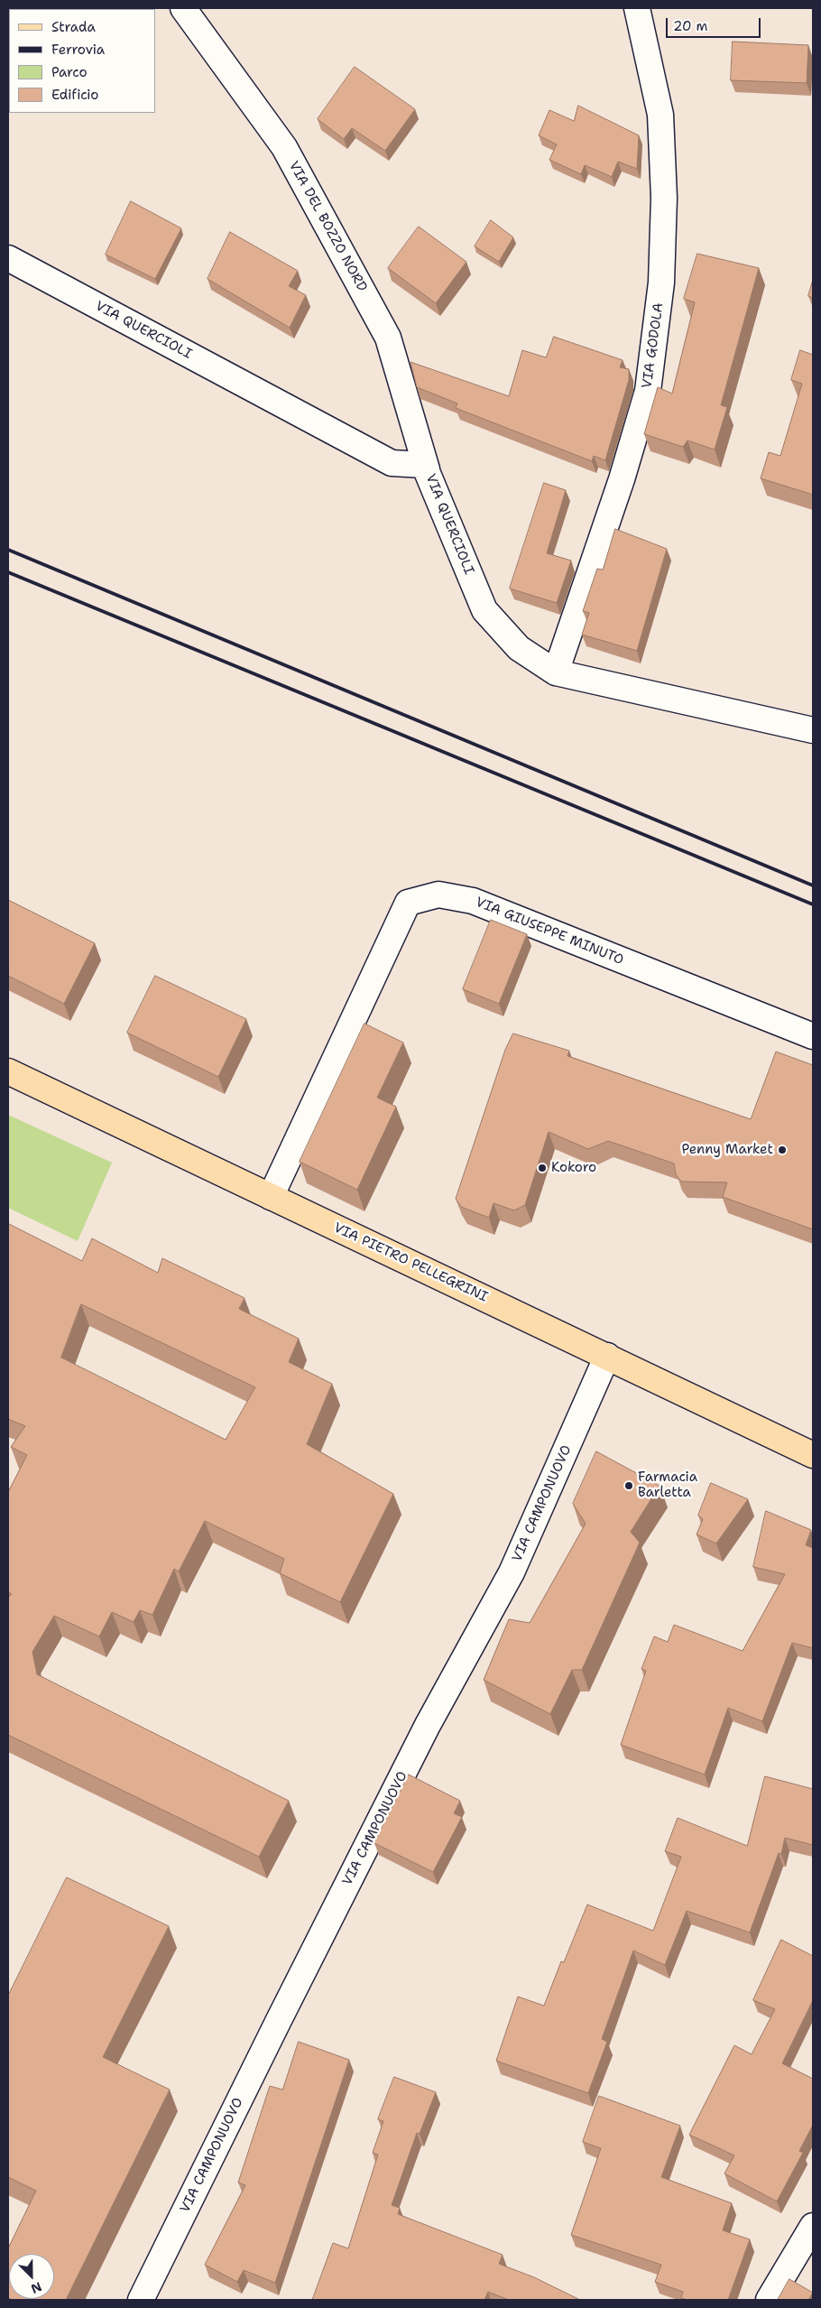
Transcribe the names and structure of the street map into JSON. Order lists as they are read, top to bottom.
{
  "streets": {
    "main road": ["VIA PIETRO PELLEGRINI"],
    "street": [
      "VIA DEL BOZZO NORD",
      "VIA QUERCIOLI",
      "VIA GODOLA",
      "VIA GIUSEPPE MINUTO",
      "VIA CAMPONUOVO"
    ]
  },
  "crossings": [
    ["VIA DEL BOZZO NORD", "VIA QUERCIOLI"],
    ["VIA QUERCIOLI", "VIA GODOLA"],
    ["VIA GIUSEPPE MINUTO", "VIA PIETRO PELLEGRINI"],
    ["VIA PIETRO PELLEGRINI", "VIA CAMPONUOVO"]
  ],
  "places": ["Penny Market", "Kokoro", "Farmacia Barletta"],
  "legend": [
    "Strada",
    "Ferrovia",
    "Parco",
    "Edificio"
  ],
  "scale_bar": "20 m",
  "north": "bottom right"
}
